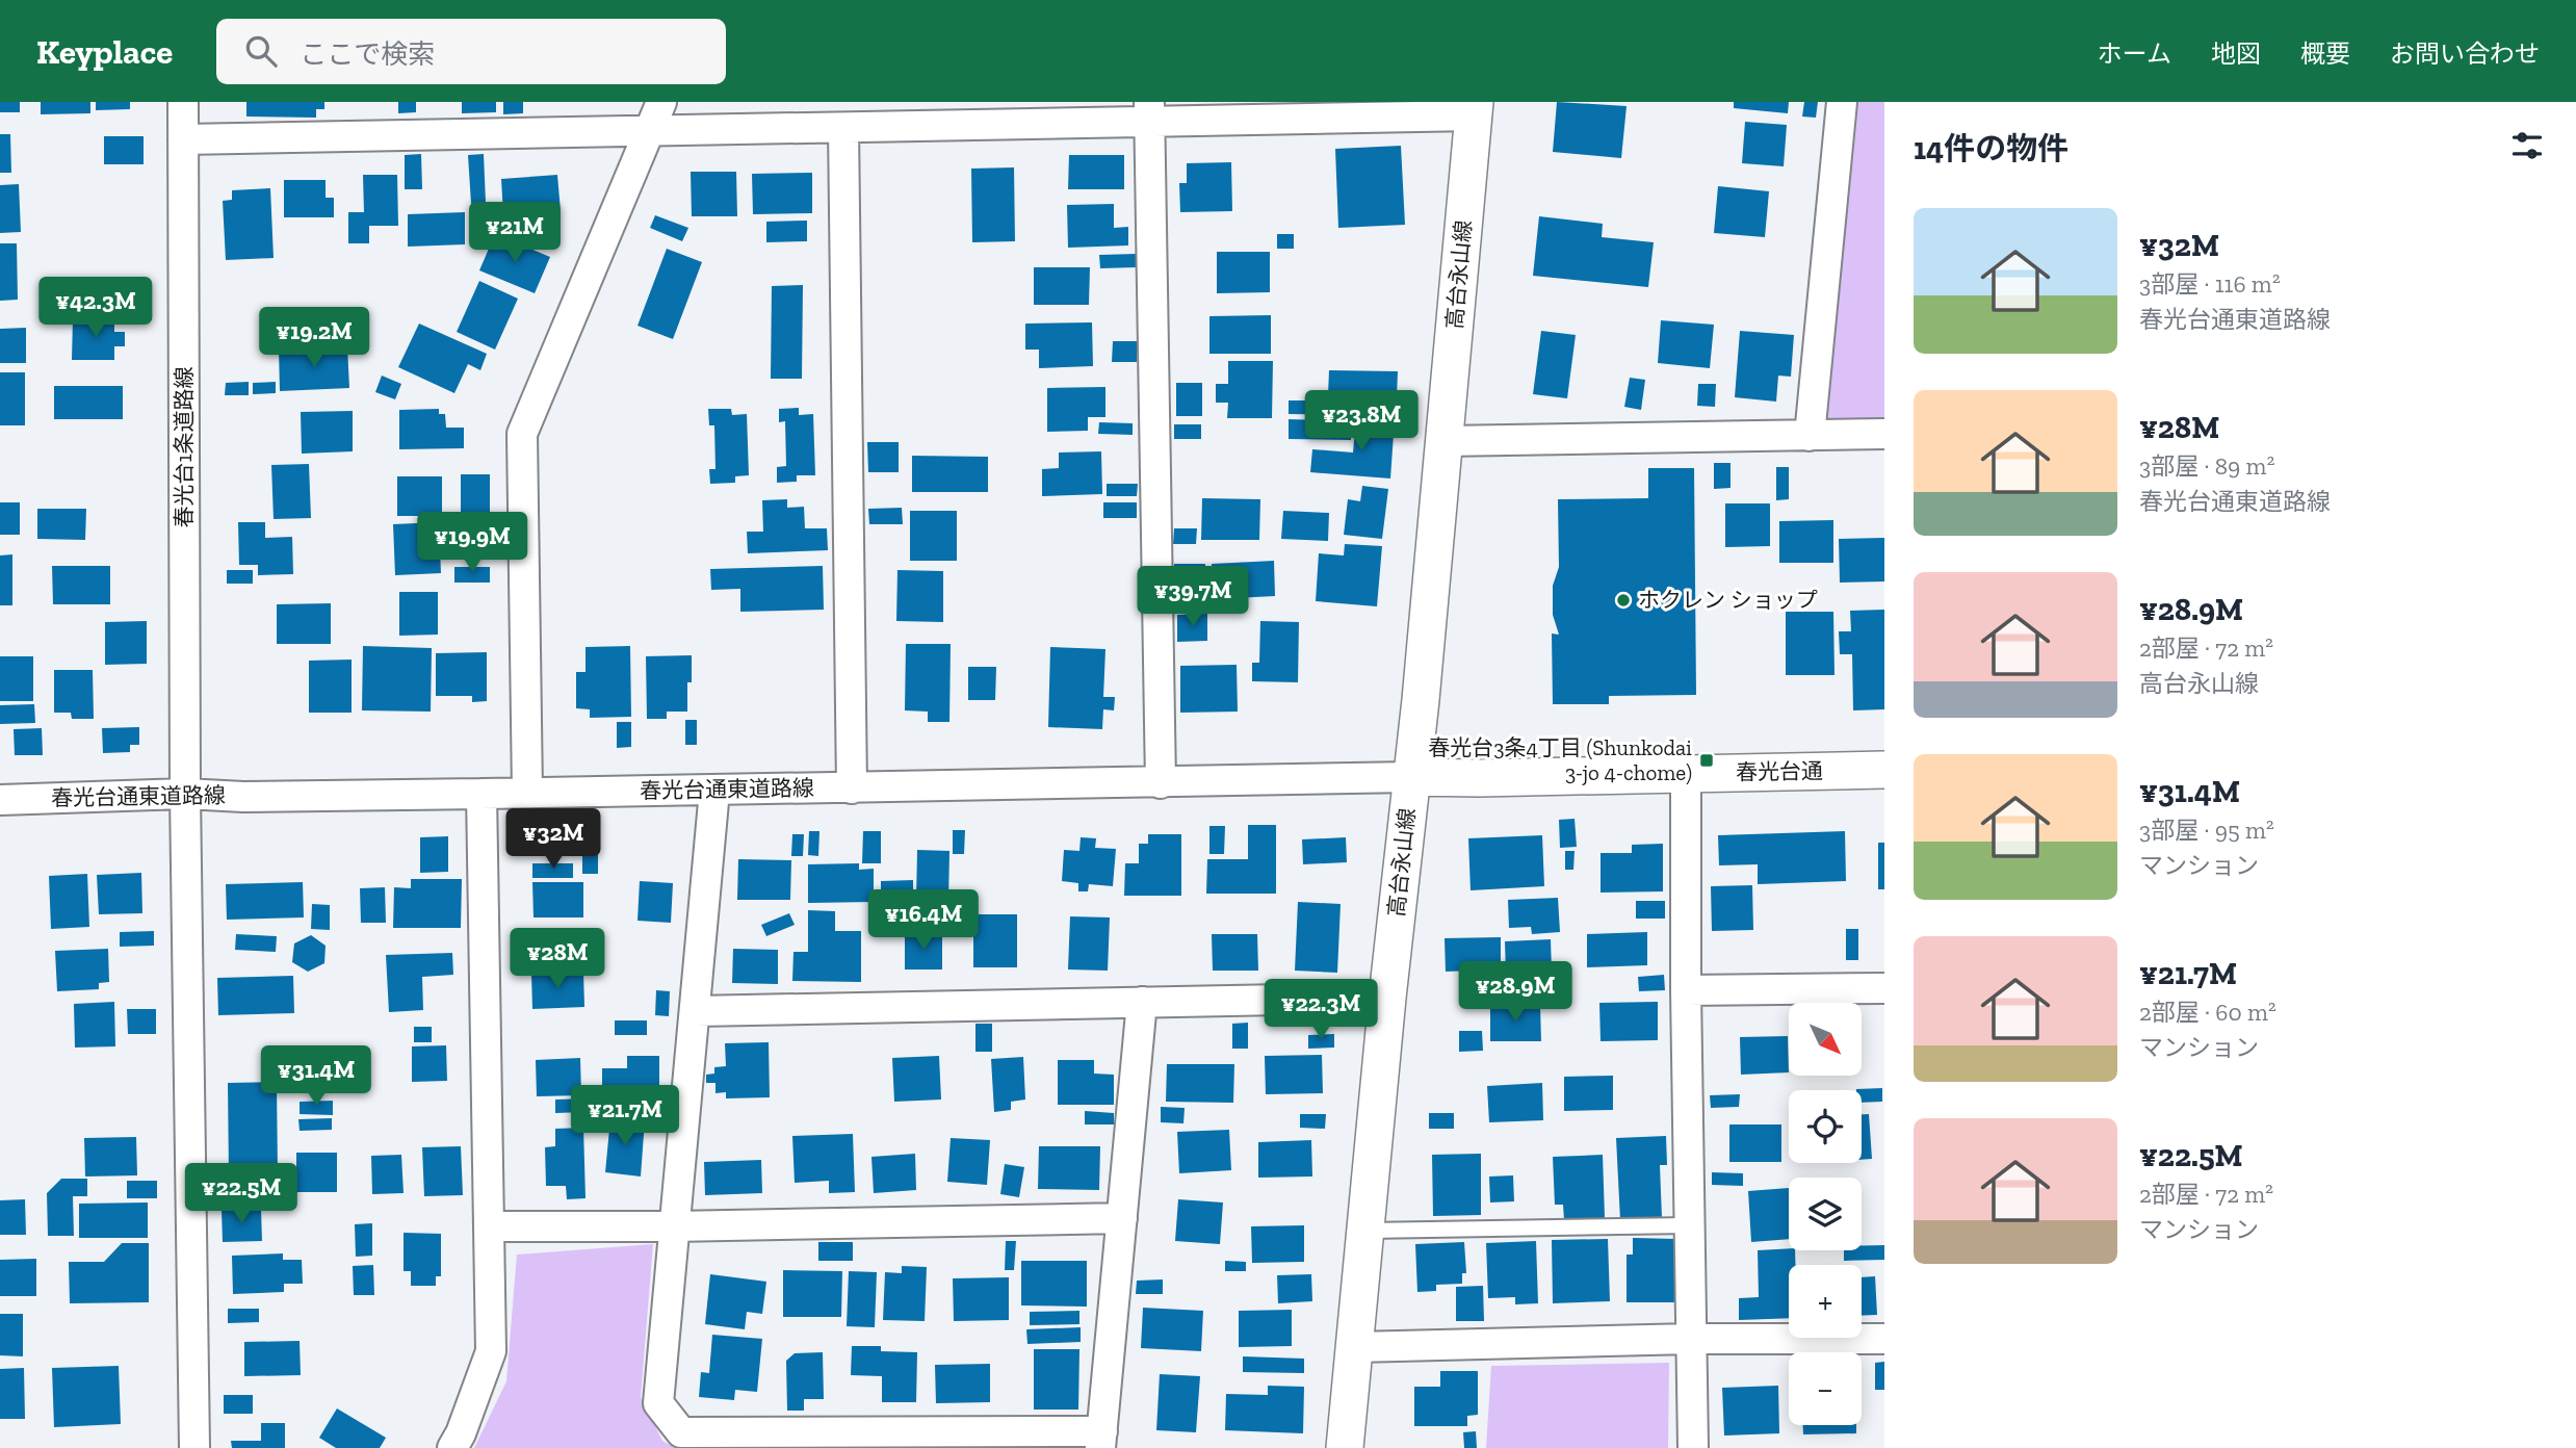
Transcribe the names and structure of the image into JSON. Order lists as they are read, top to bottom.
{
  "streets": {
    "street": [
      "高台永山線",
      "春光台1条道路線",
      "春光台通",
      "春光台通東道路線"
    ]
  },
  "crossings": [
    ["高台永山線", "春光台通"],
    ["高台永山線", "春光台通東道路線"],
    ["春光台1条道路線", "春光台通東道路線"],
    ["春光台通", "春光台通東道路線"]
  ],
  "places": {
    "other": ["ホクレン ショップ"],
    "transit": ["春光台3条4丁目 (Shunkodai 3-jo 4-chome)"]
  },
  "north": "bottom right",
  "page": {
    "header": "Keyplace",
    "search": "ここで検索",
    "nav": [
      "ホーム",
      "地図",
      "概要",
      "お問い合わせ"
    ],
    "heading": "14件の物件",
    "list": [
      {
        "name": "¥32M",
        "note": "3部屋 · 116 m² · 春光台通東道路線"
      },
      {
        "name": "¥28M",
        "note": "3部屋 · 89 m² · 春光台通東道路線"
      },
      {
        "name": "¥28.9M",
        "note": "2部屋 · 72 m² · 高台永山線"
      },
      {
        "name": "¥31.4M",
        "note": "3部屋 · 95 m² · マンション"
      },
      {
        "name": "¥21.7M",
        "note": "2部屋 · 60 m² · マンション"
      },
      {
        "name": "¥22.5M",
        "note": "2部屋 · 72 m² · マンション"
      }
    ],
    "price": [
      "¥21M",
      "¥42.3M",
      "¥19.2M",
      "¥23.8M",
      "¥19.9M",
      "¥39.7M",
      "¥32M",
      "¥16.4M",
      "¥28M",
      "¥28.9M",
      "¥22.3M",
      "¥31.4M",
      "¥21.7M",
      "¥22.5M"
    ],
    "map_buttons": ["+", "−"]
  }
}
